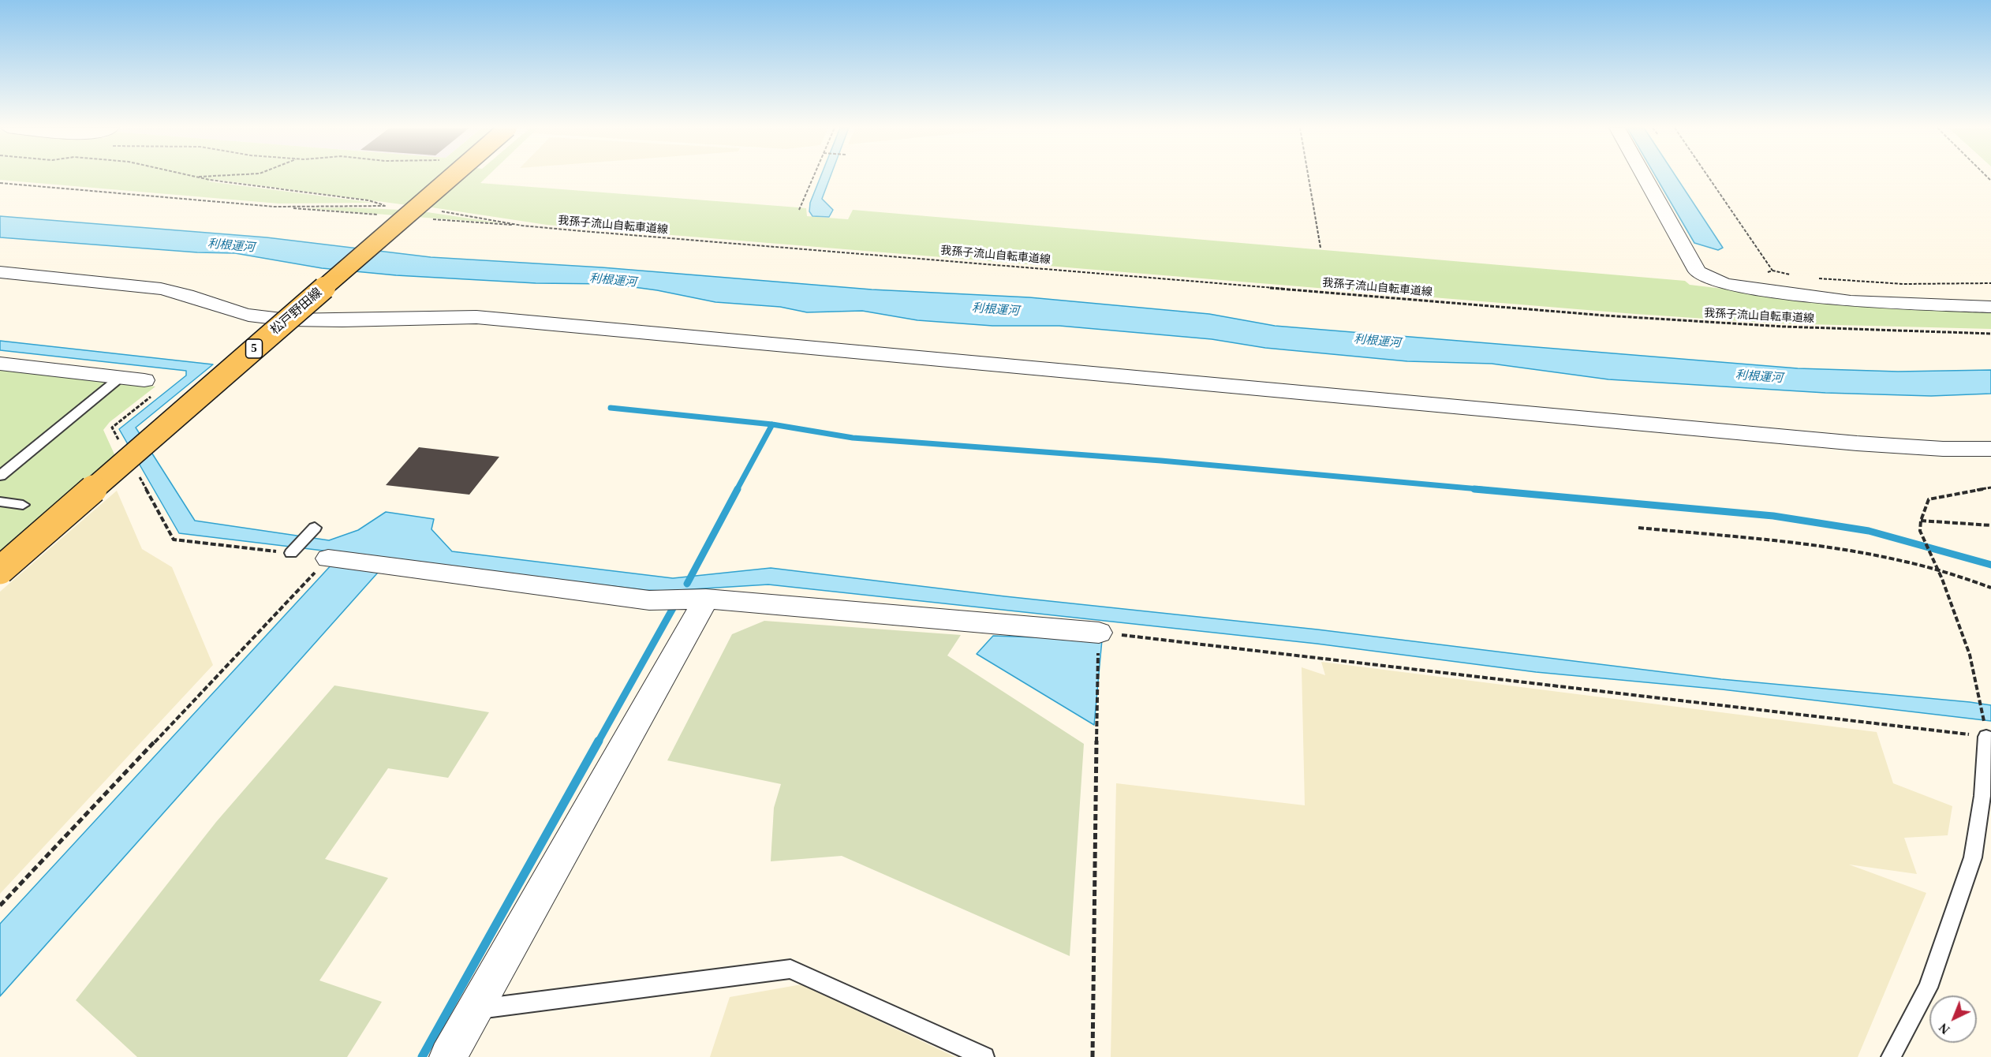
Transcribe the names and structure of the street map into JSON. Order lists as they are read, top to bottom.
{
  "streets": {
    "main road": ["松戸野田線", "5"],
    "path": ["我孫子流山自転車道線"]
  },
  "water": ["利根運河"],
  "north": "bottom left"
}
